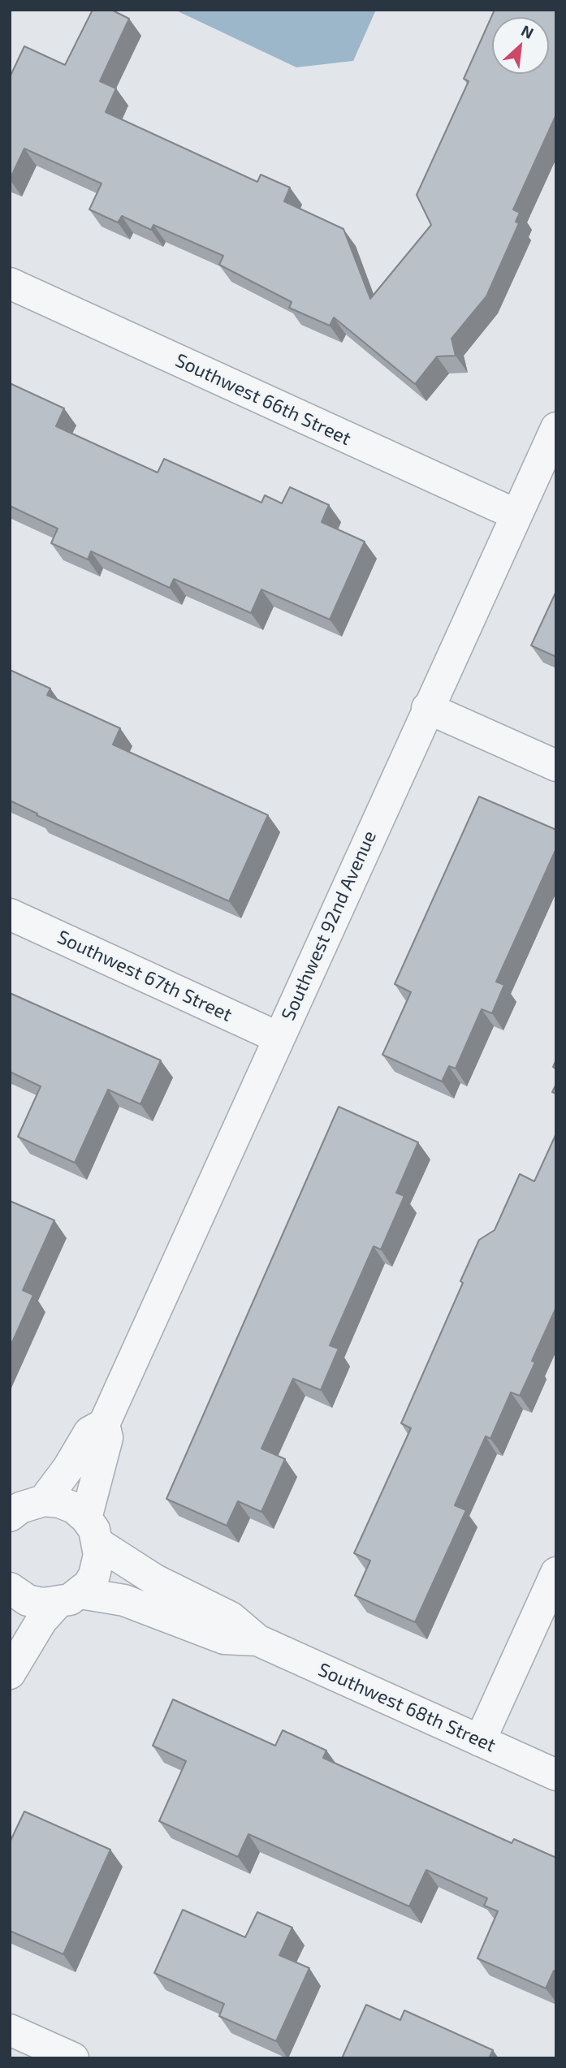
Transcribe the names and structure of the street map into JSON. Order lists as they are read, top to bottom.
{
  "streets": {
    "street": [
      "Southwest 66th Street",
      "Southwest 92nd Avenue",
      "Southwest 67th Street",
      "Southwest 68th Street"
    ]
  },
  "crossings": [
    ["Southwest 66th Street", "Southwest 92nd Avenue"],
    ["Southwest 92nd Avenue", "Southwest 67th Street"],
    ["Southwest 92nd Avenue", "Southwest 68th Street"]
  ],
  "north": "top right"
}
